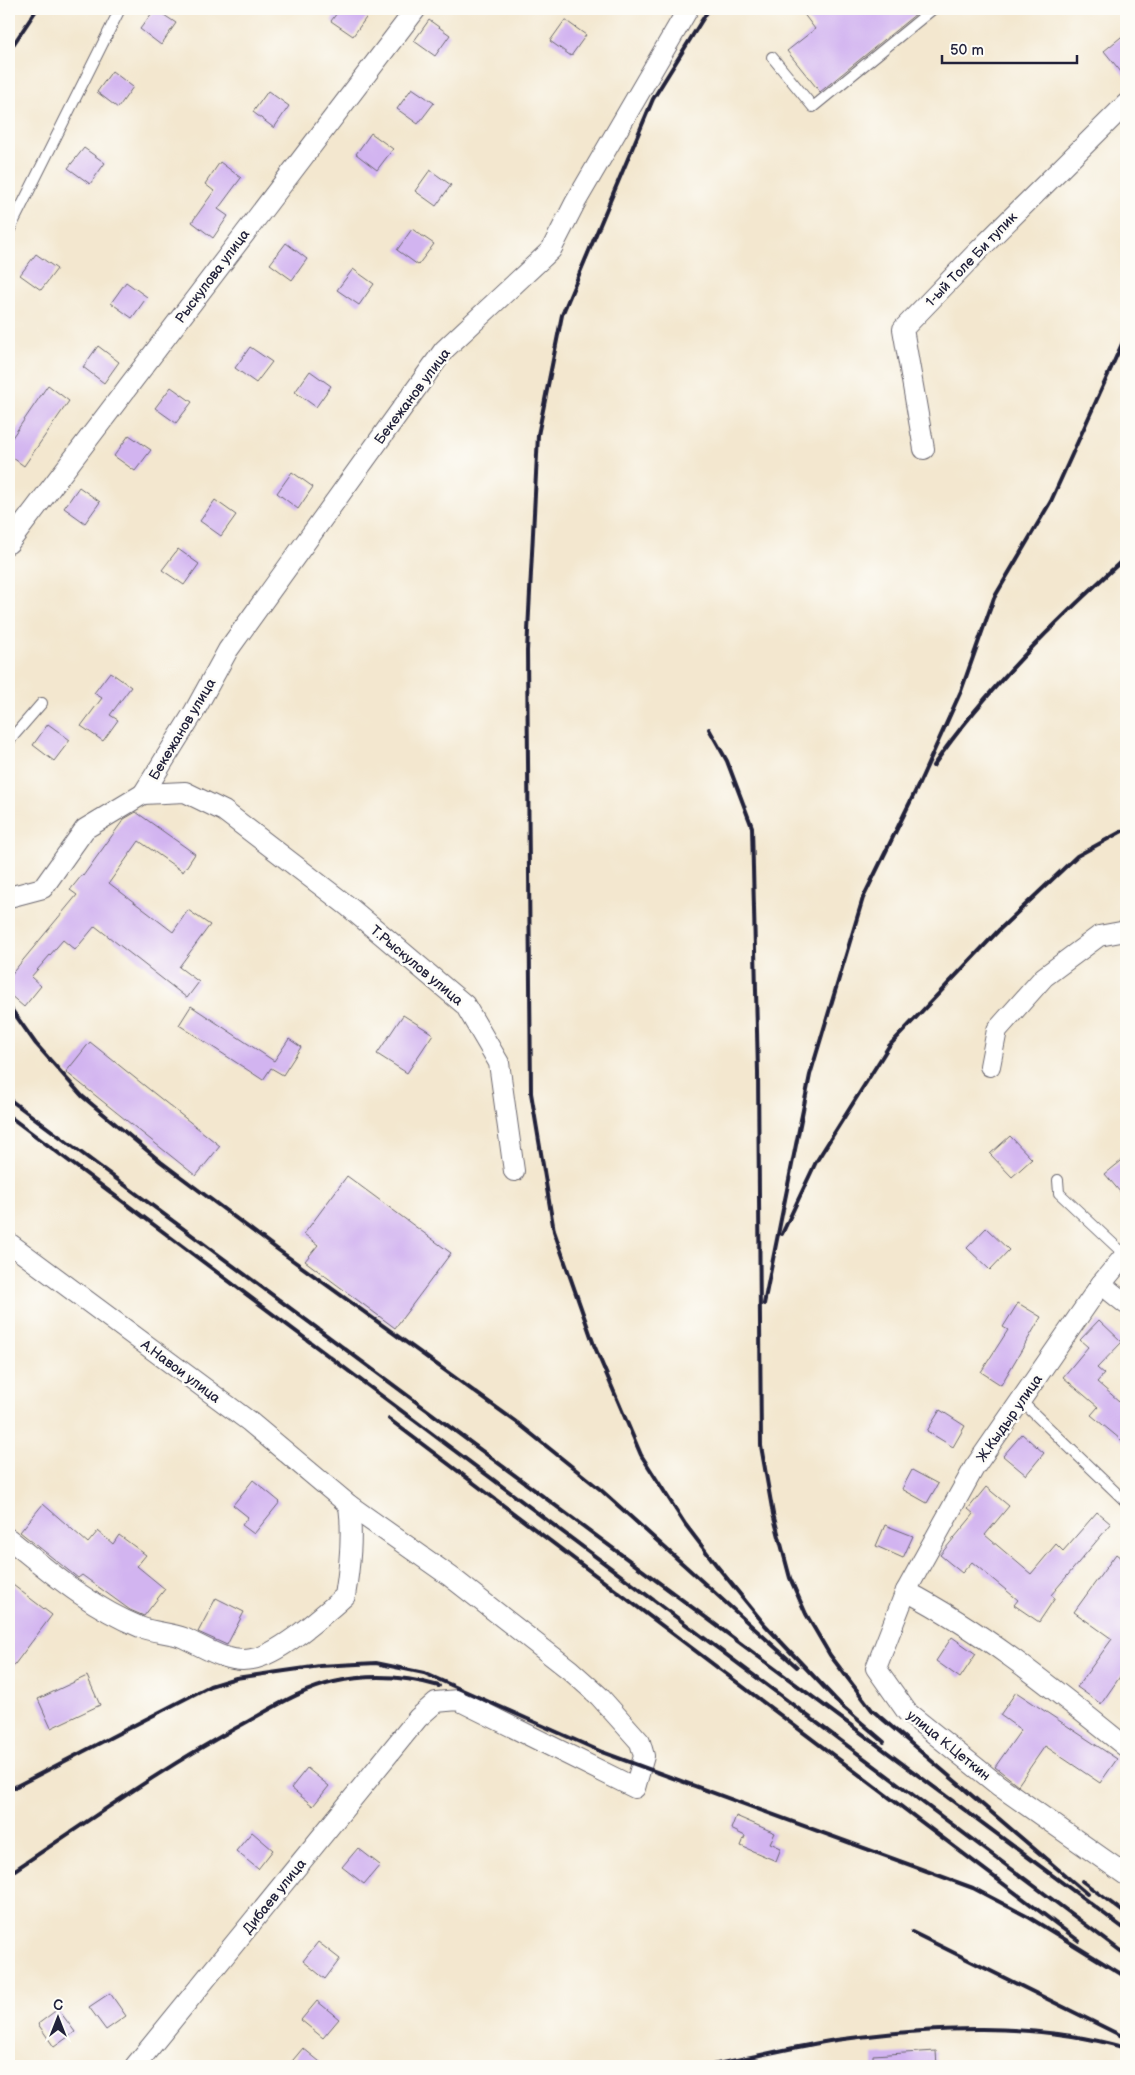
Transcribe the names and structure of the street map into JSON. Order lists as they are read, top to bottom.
{
  "streets": {
    "street": [
      "1-ый Толе Би тупик",
      "Рыскулова улица",
      "Бекежанов улица",
      "Т.Рыскулов улица",
      "А.Навои улица",
      "Ж.Кыдыр улица",
      "улица К.Цеткин",
      "Дибаев улица"
    ]
  },
  "crossings": [
    ["Бекежанов улица", "Т.Рыскулов улица"],
    ["А.Навои улица", "Дибаев улица"],
    ["Ж.Кыдыр улица", "улица К.Цеткин"]
  ],
  "scale_bar": "50 m",
  "north": "top"
}
